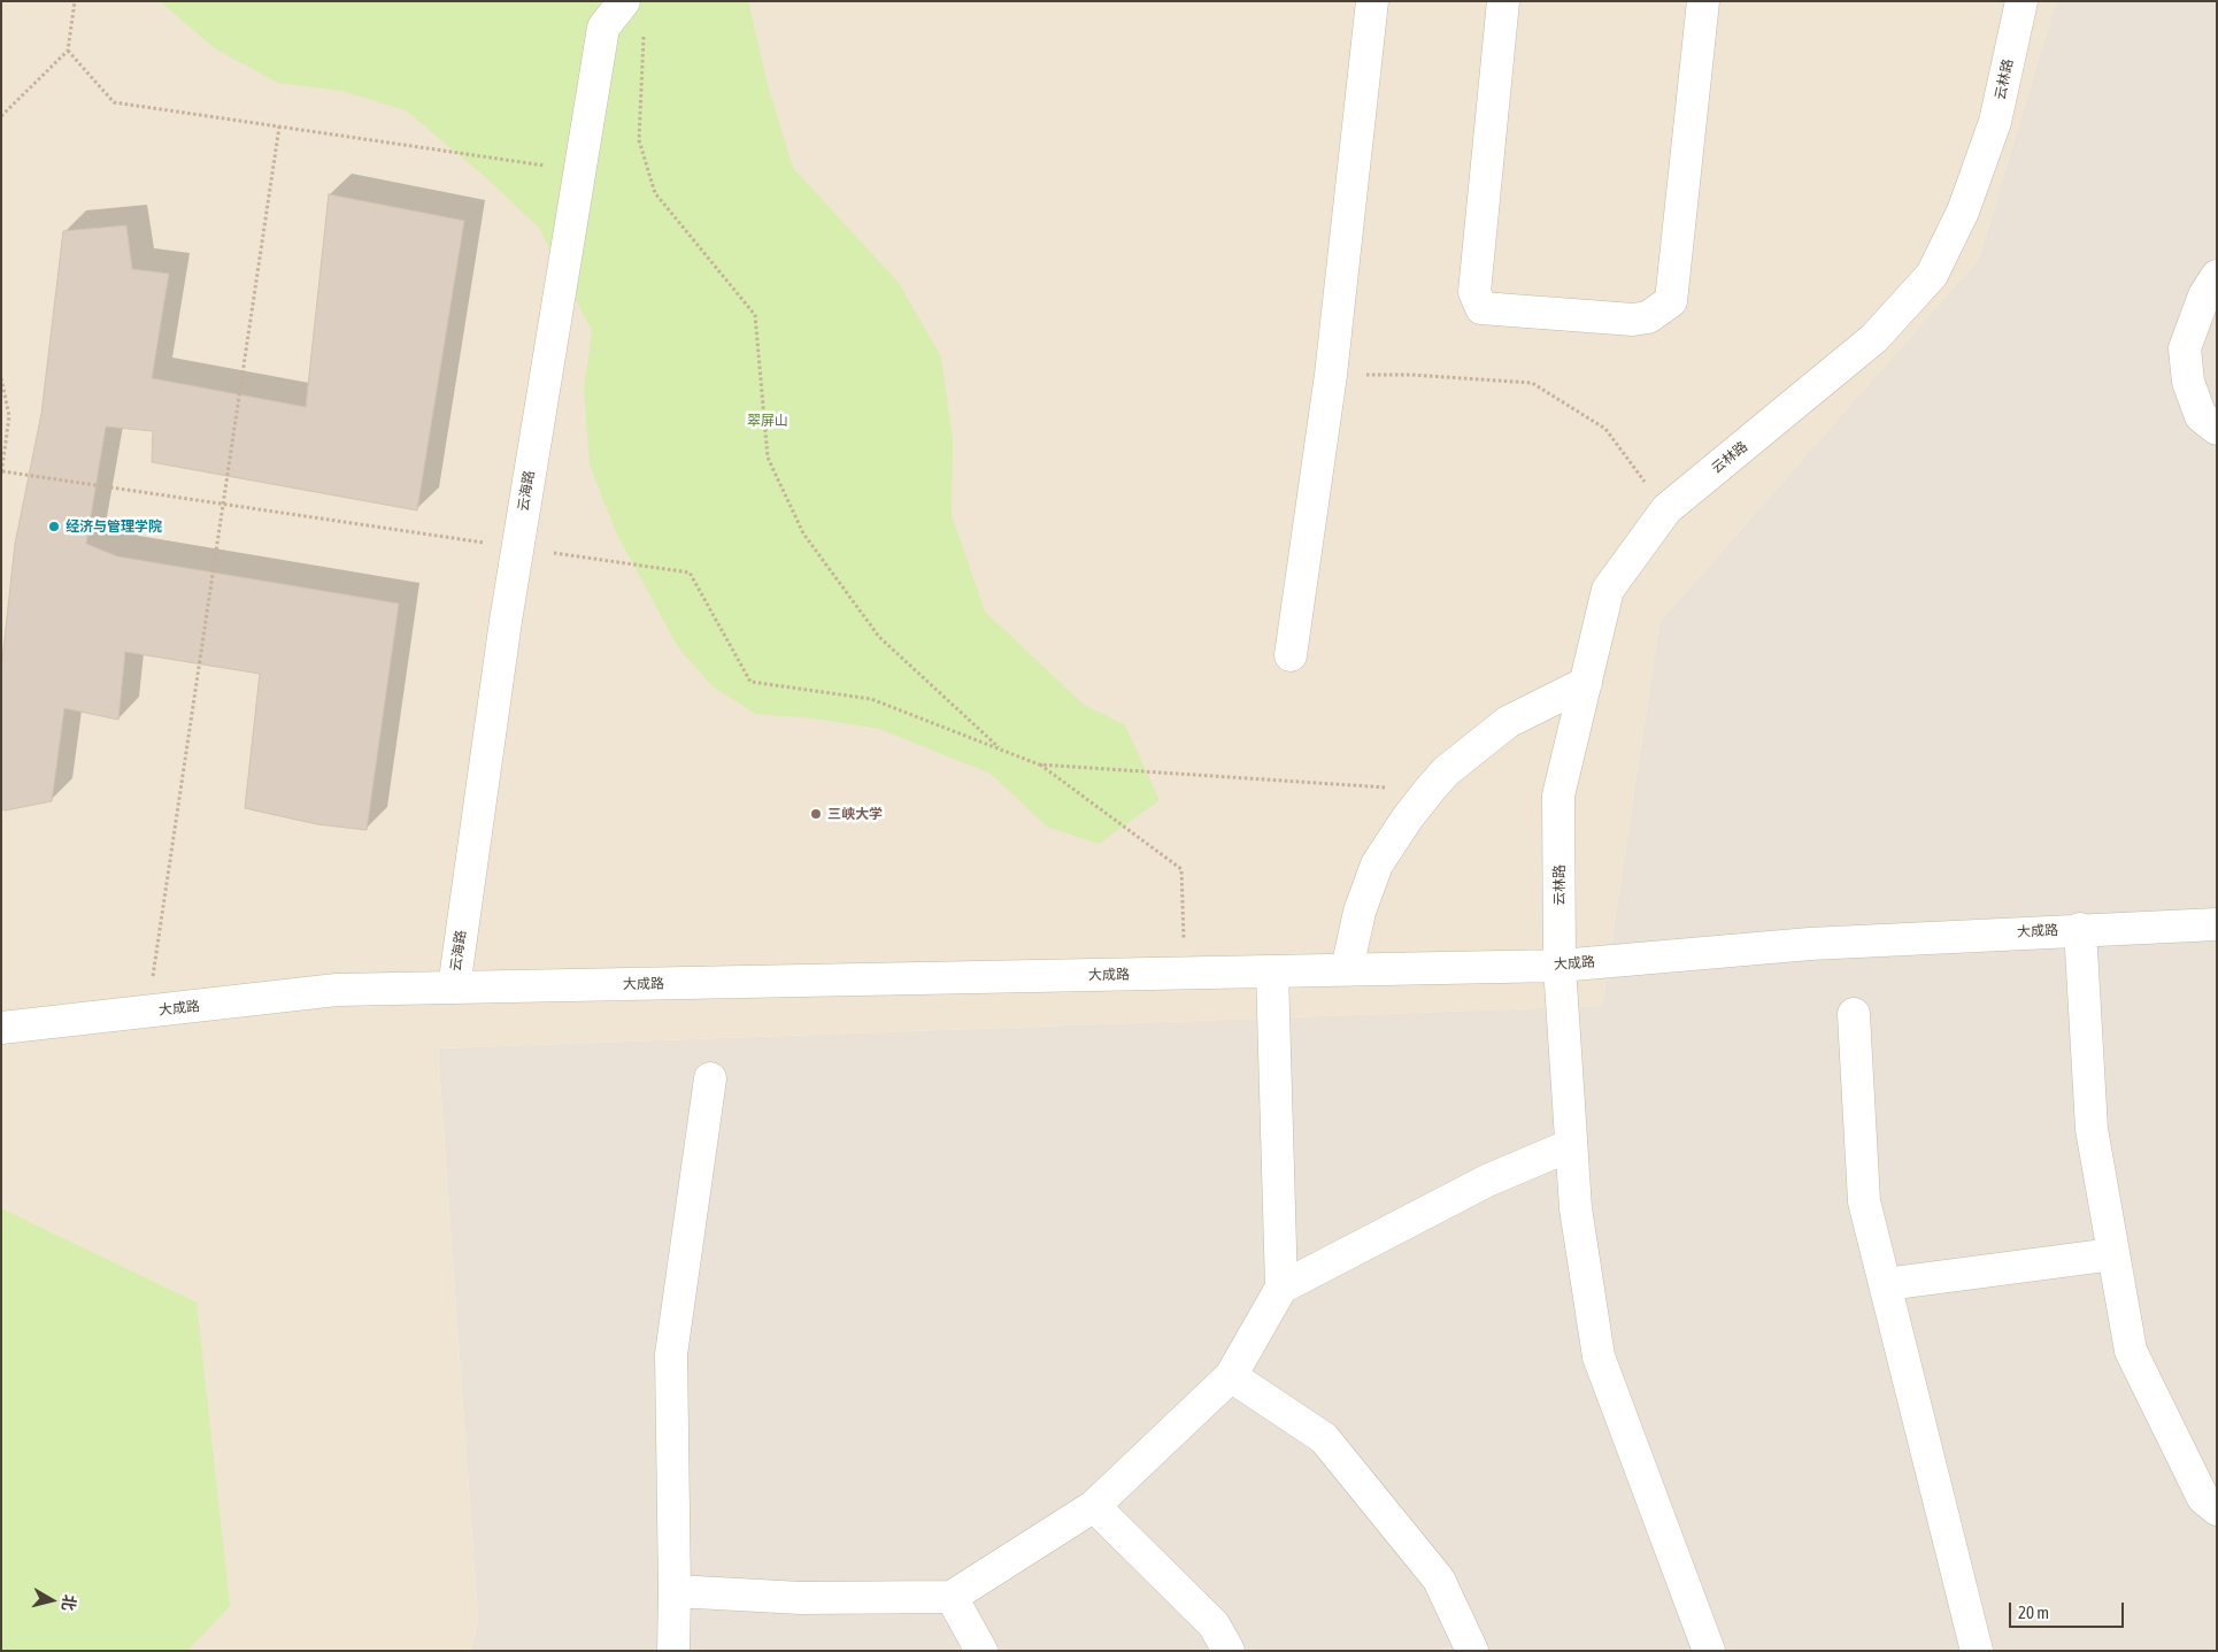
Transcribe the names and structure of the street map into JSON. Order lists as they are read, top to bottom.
{
  "streets": {
    "street": ["云林路", "云海路", "大成路"]
  },
  "crossings": [
    ["云林路", "大成路"],
    ["云海路", "大成路"]
  ],
  "parks": ["翠屏山"],
  "places": ["经济与管理学院", "三峡大学"],
  "scale_bar": "20 m",
  "north": "right"
}
